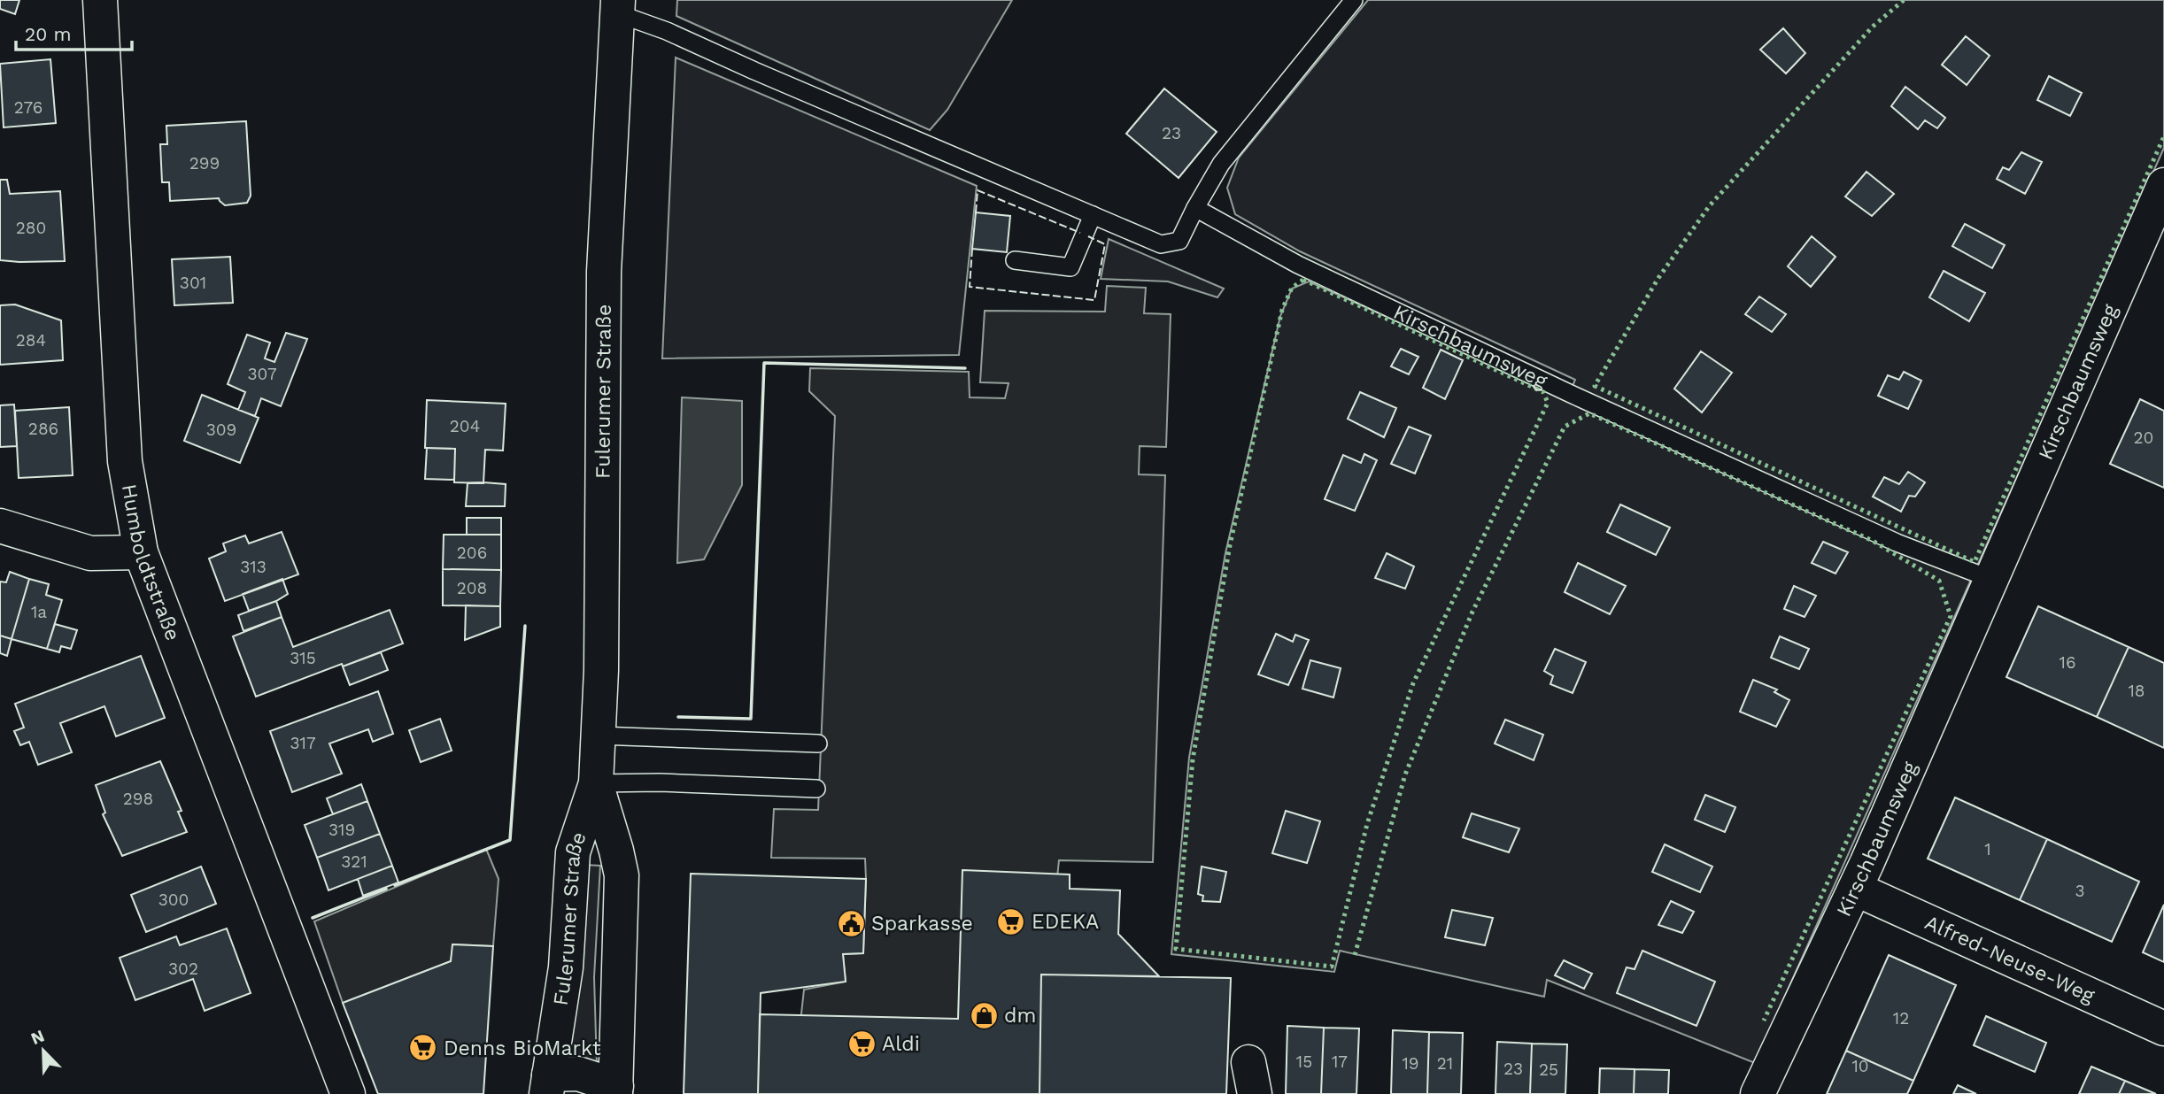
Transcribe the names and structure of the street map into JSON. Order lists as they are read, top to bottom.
{
  "streets": {
    "street": [
      "Kirschbaumsweg",
      "Fulerumer Straße",
      "Humboldtstraße",
      "Alfred-Neuse-Weg"
    ]
  },
  "crossings": [
    ["Kirschbaumsweg", "Alfred-Neuse-Weg"]
  ],
  "places": {
    "supermarket": ["EDEKA", "Aldi", "Denns BioMarkt"],
    "public building": ["Sparkasse"],
    "shop": ["dm"]
  },
  "house_numbers": [
    "276",
    "23",
    "299",
    "280",
    "301",
    "284",
    "307",
    "204",
    "286",
    "309",
    "20",
    "206",
    "313",
    "208",
    "1a",
    "315",
    "16",
    "18",
    "317",
    "298",
    "319",
    "1",
    "321",
    "3",
    "300",
    "302",
    "12",
    "15",
    "17",
    "19",
    "21",
    "10",
    "23",
    "25"
  ],
  "scale_bar": "20 m",
  "north": "top left"
}
